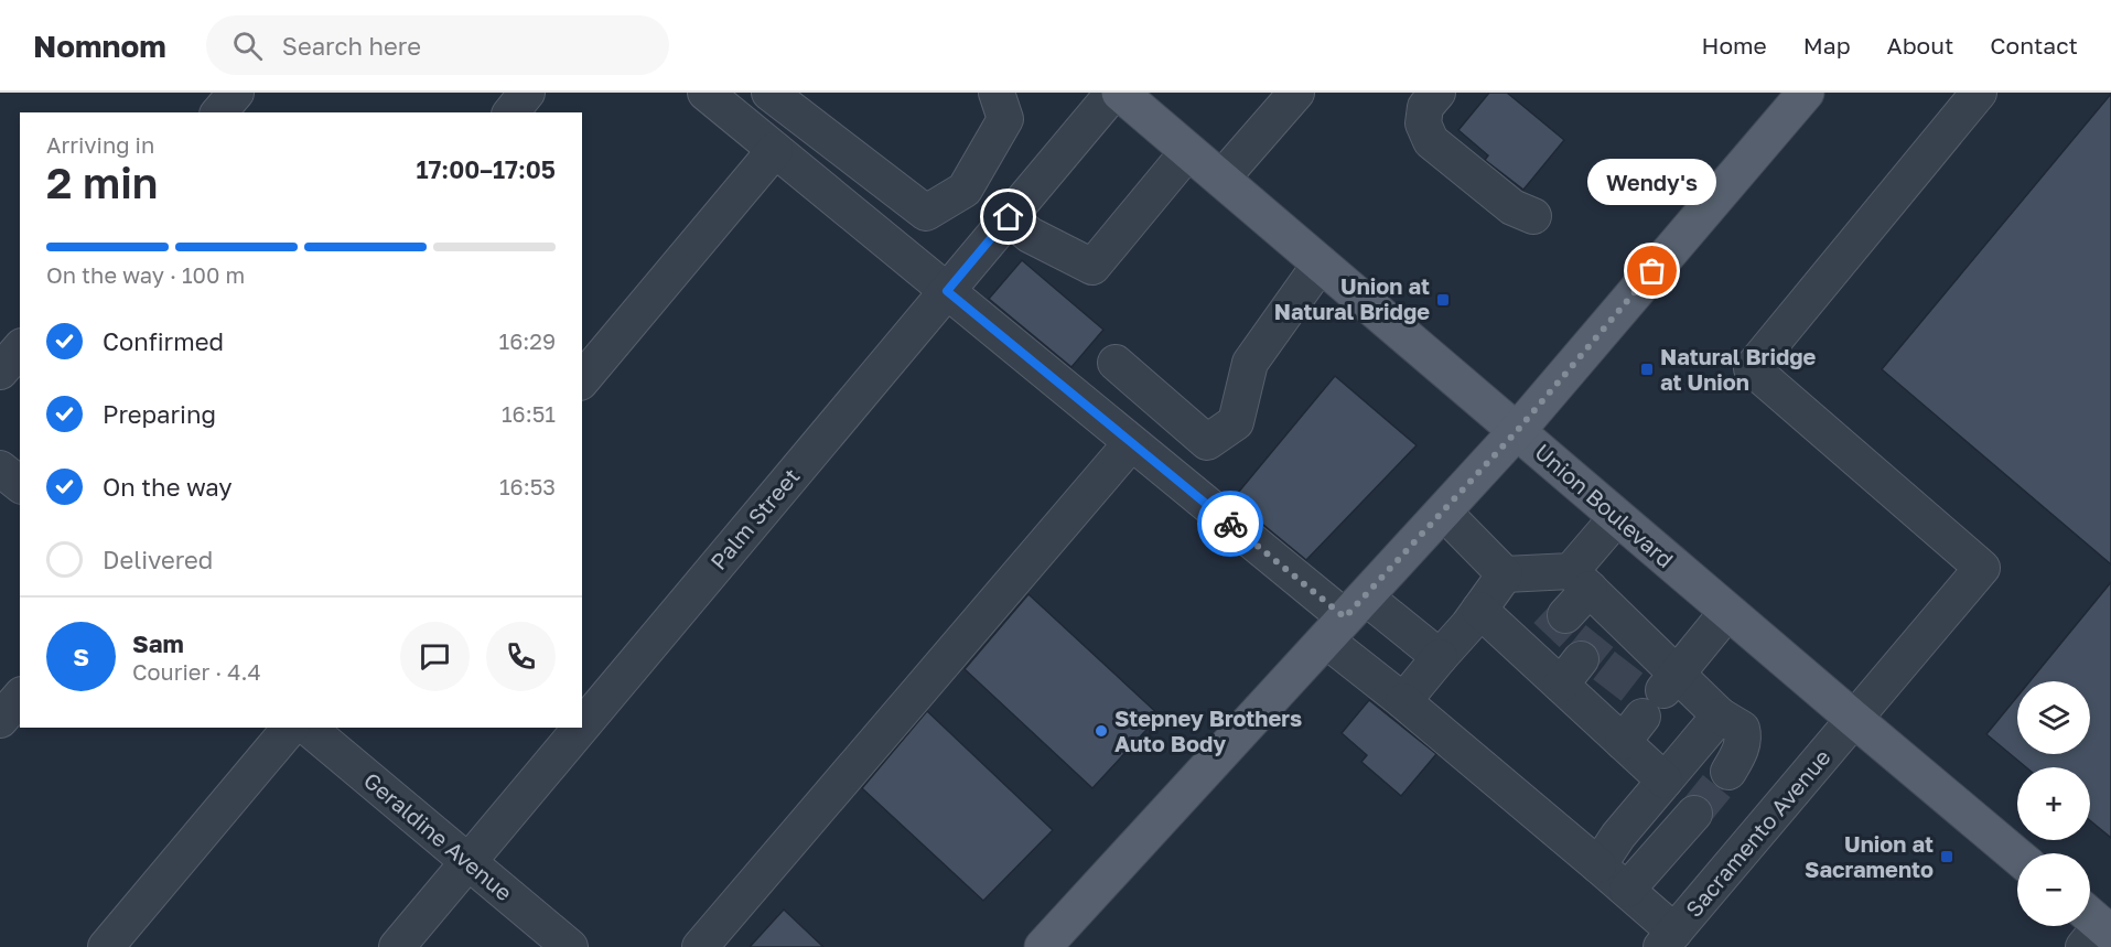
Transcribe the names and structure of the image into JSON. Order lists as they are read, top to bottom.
{
  "streets": {
    "main road": ["Union Boulevard"],
    "street": ["Palm Street", "Sacramento Avenue", "Geraldine Avenue"]
  },
  "crossings": [
    ["Union Boulevard", "Sacramento Avenue"],
    ["Palm Street", "Geraldine Avenue"]
  ],
  "places": {
    "other": ["Wendy's", "Stepney Brothers Auto Body"],
    "transit": ["Union at Natural Bridge", "Natural Bridge at Union", "Union at Sacramento"]
  },
  "page": {
    "header": "Nomnom",
    "search": "Search here",
    "nav": [
      "Home",
      "Map",
      "About",
      "Contact"
    ],
    "heading": ["2 min", "Arriving in", "17:00–17:05"],
    "panel": ["Sam", "Courier · 4.4"],
    "bubble": "Wendy's",
    "bar": "On the way · 100 m",
    "list": [
      ["Confirmed", "16:29"],
      ["Preparing", "16:51"],
      ["On the way", "16:53"],
      "Delivered"
    ],
    "round": "S",
    "map_buttons": ["+", "−"]
  }
}
